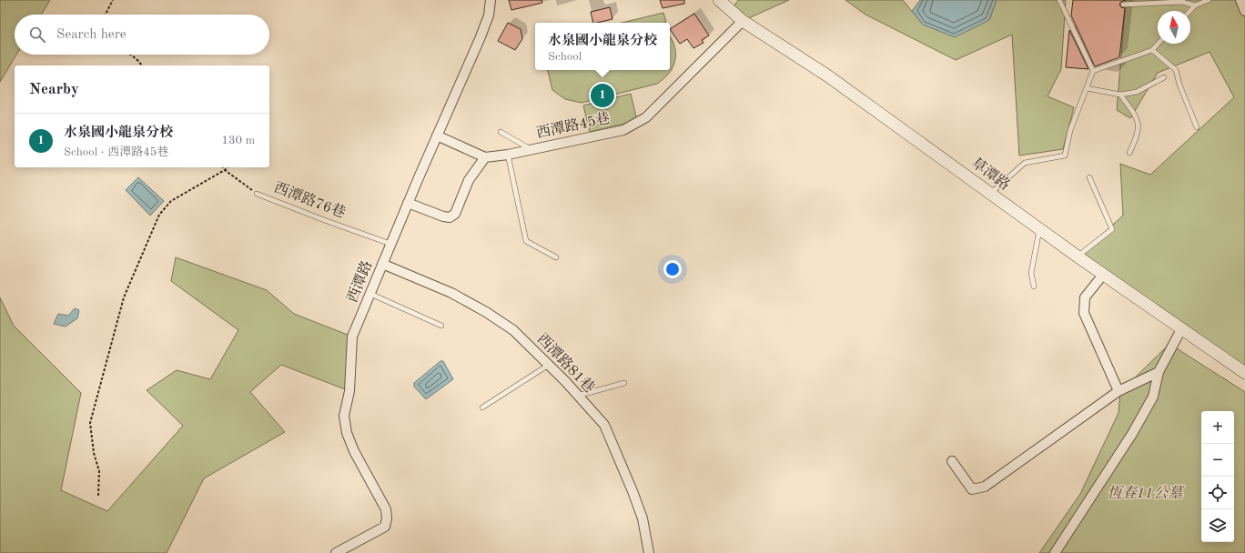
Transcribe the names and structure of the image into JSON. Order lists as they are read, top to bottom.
{
  "streets": {
    "street": [
      "西潭路45巷",
      "草潭路",
      "西潭路",
      "西潭路81巷"
    ],
    "lane": ["西潭路76巷"]
  },
  "crossings": [
    ["西潭路45巷", "草潭路"],
    ["西潭路76巷", "西潭路"],
    ["西潭路", "西潭路81巷"]
  ],
  "parks": ["恆春11公墓"],
  "north": "top",
  "page": {
    "search": "Search here",
    "popup": ["水泉國小龍泉分校", "School"],
    "heading": "Nearby",
    "pins": "1",
    "list": [
      {
        "mark": "1",
        "name": "水泉國小龍泉分校",
        "note": "School · 西潭路45巷",
        "value": "130 m"
      }
    ],
    "map_buttons": ["+", "−"]
  }
}
